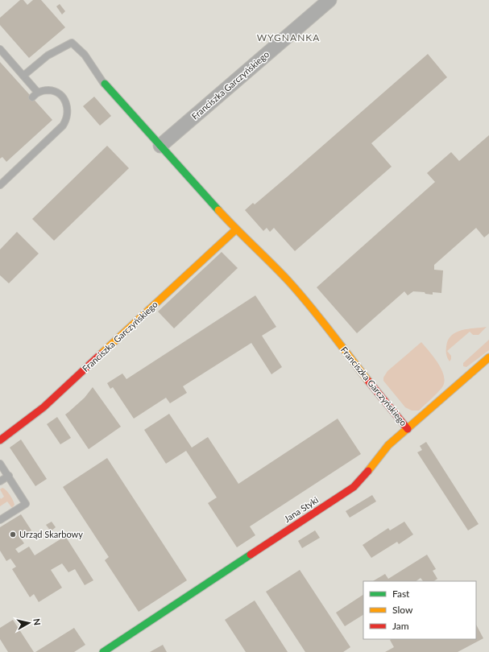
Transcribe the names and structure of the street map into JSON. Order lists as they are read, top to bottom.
{
  "streets": {
    "street": ["Franciszka Garczyńskiego", "Jana Styki"]
  },
  "crossings": [
    ["Franciszka Garczyńskiego", "Jana Styki"]
  ],
  "districts": ["WYGNANKA"],
  "places": ["Urząd Skarbowy"],
  "legend": ["Fast", "Slow", "Jam"],
  "north": "right"
}
